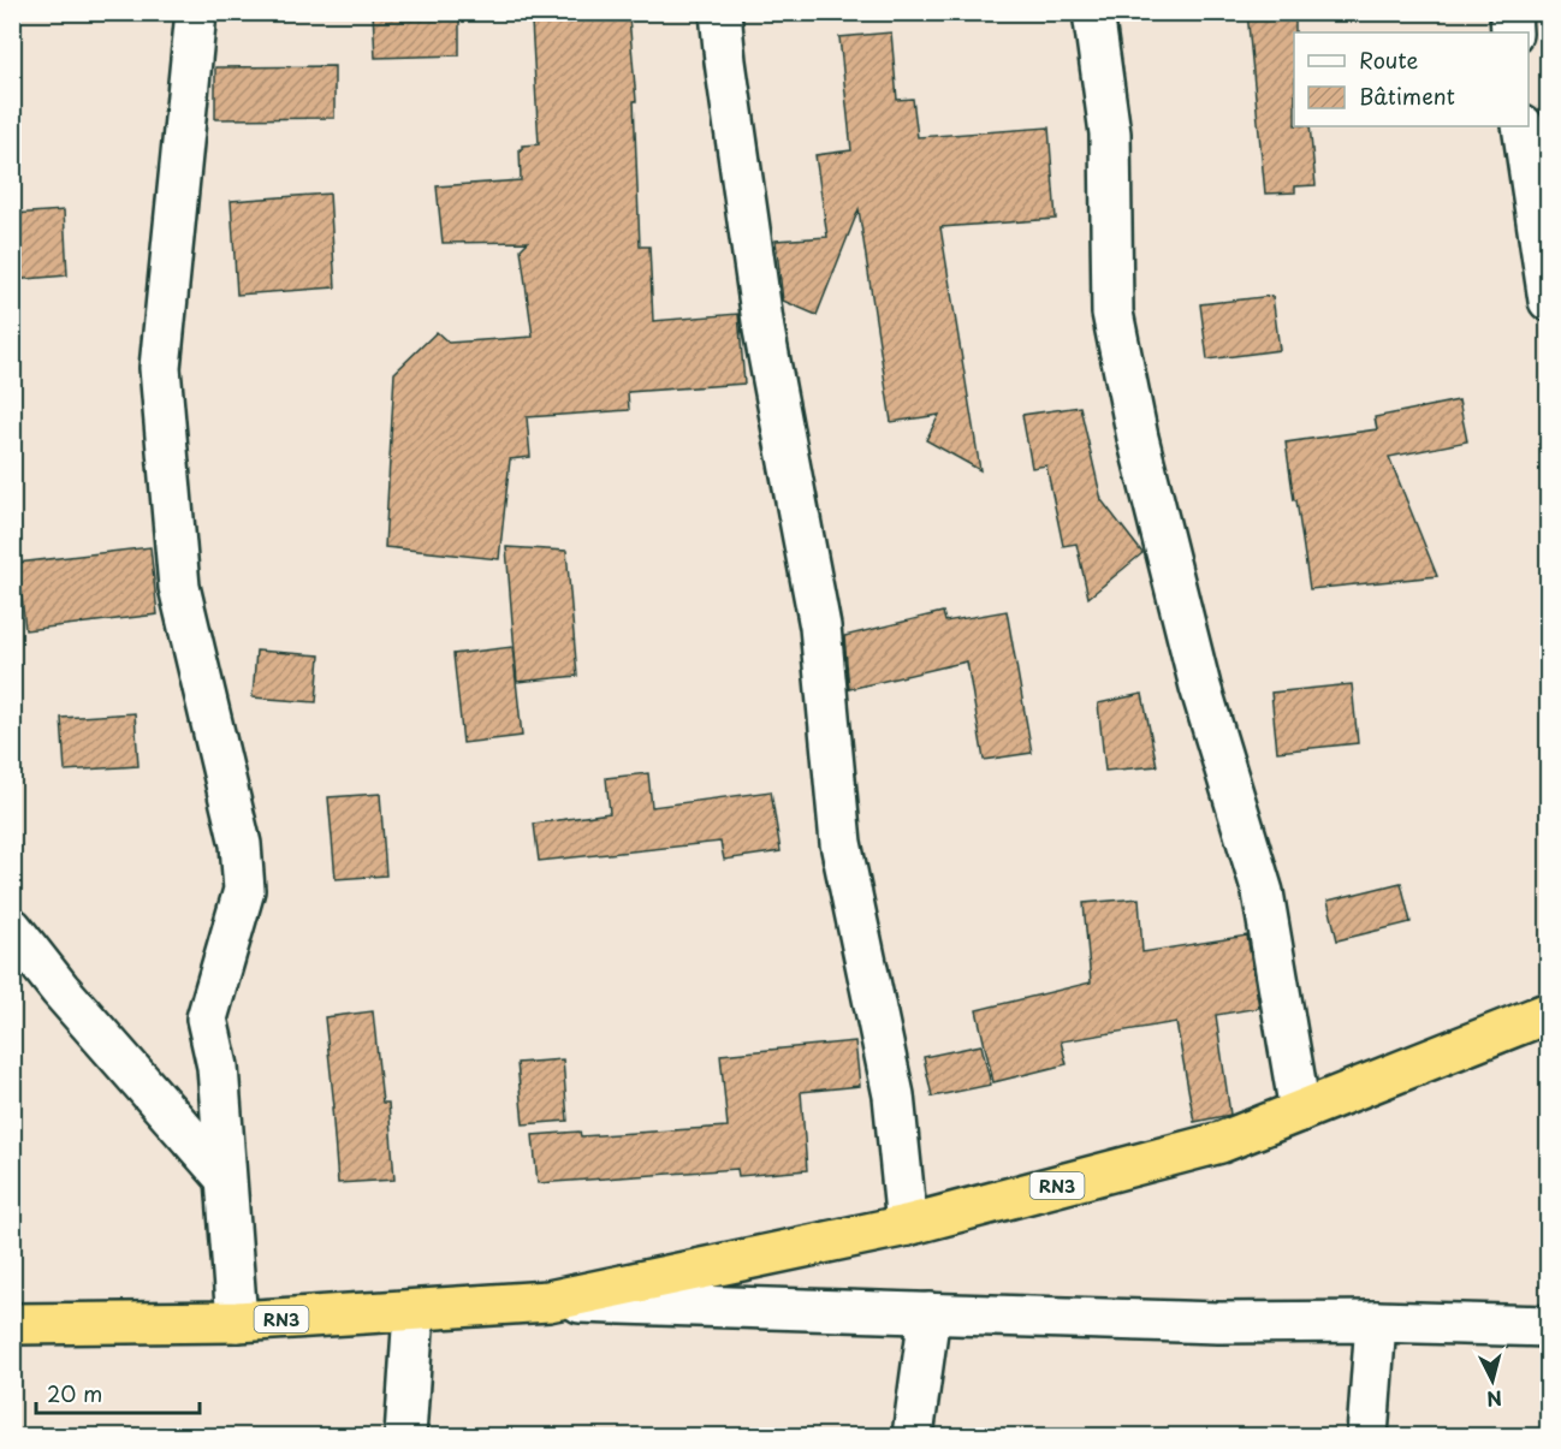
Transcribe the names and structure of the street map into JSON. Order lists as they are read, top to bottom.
{
  "streets": {
    "highway": ["RN3"]
  },
  "legend": ["Route", "Bâtiment"],
  "scale_bar": "20 m",
  "north": "bottom"
}
